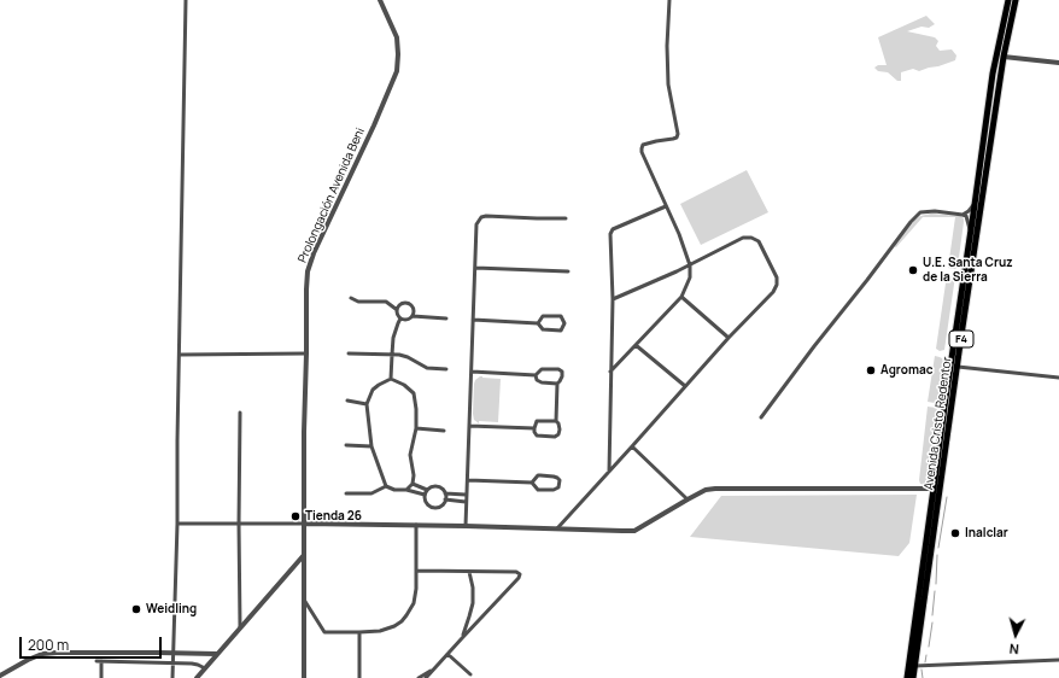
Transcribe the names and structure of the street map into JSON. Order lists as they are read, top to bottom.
{
  "streets": {
    "highway": ["F4", "Avenida Cristo Redentor"],
    "street": ["Prolongación Avenida Beni"]
  },
  "places": [
    "U.E. Santa Cruz de la Sierra",
    "Agromac",
    "Tienda 26",
    "Inalclar",
    "Weidling"
  ],
  "scale_bar": "200 m",
  "north": "bottom"
}
